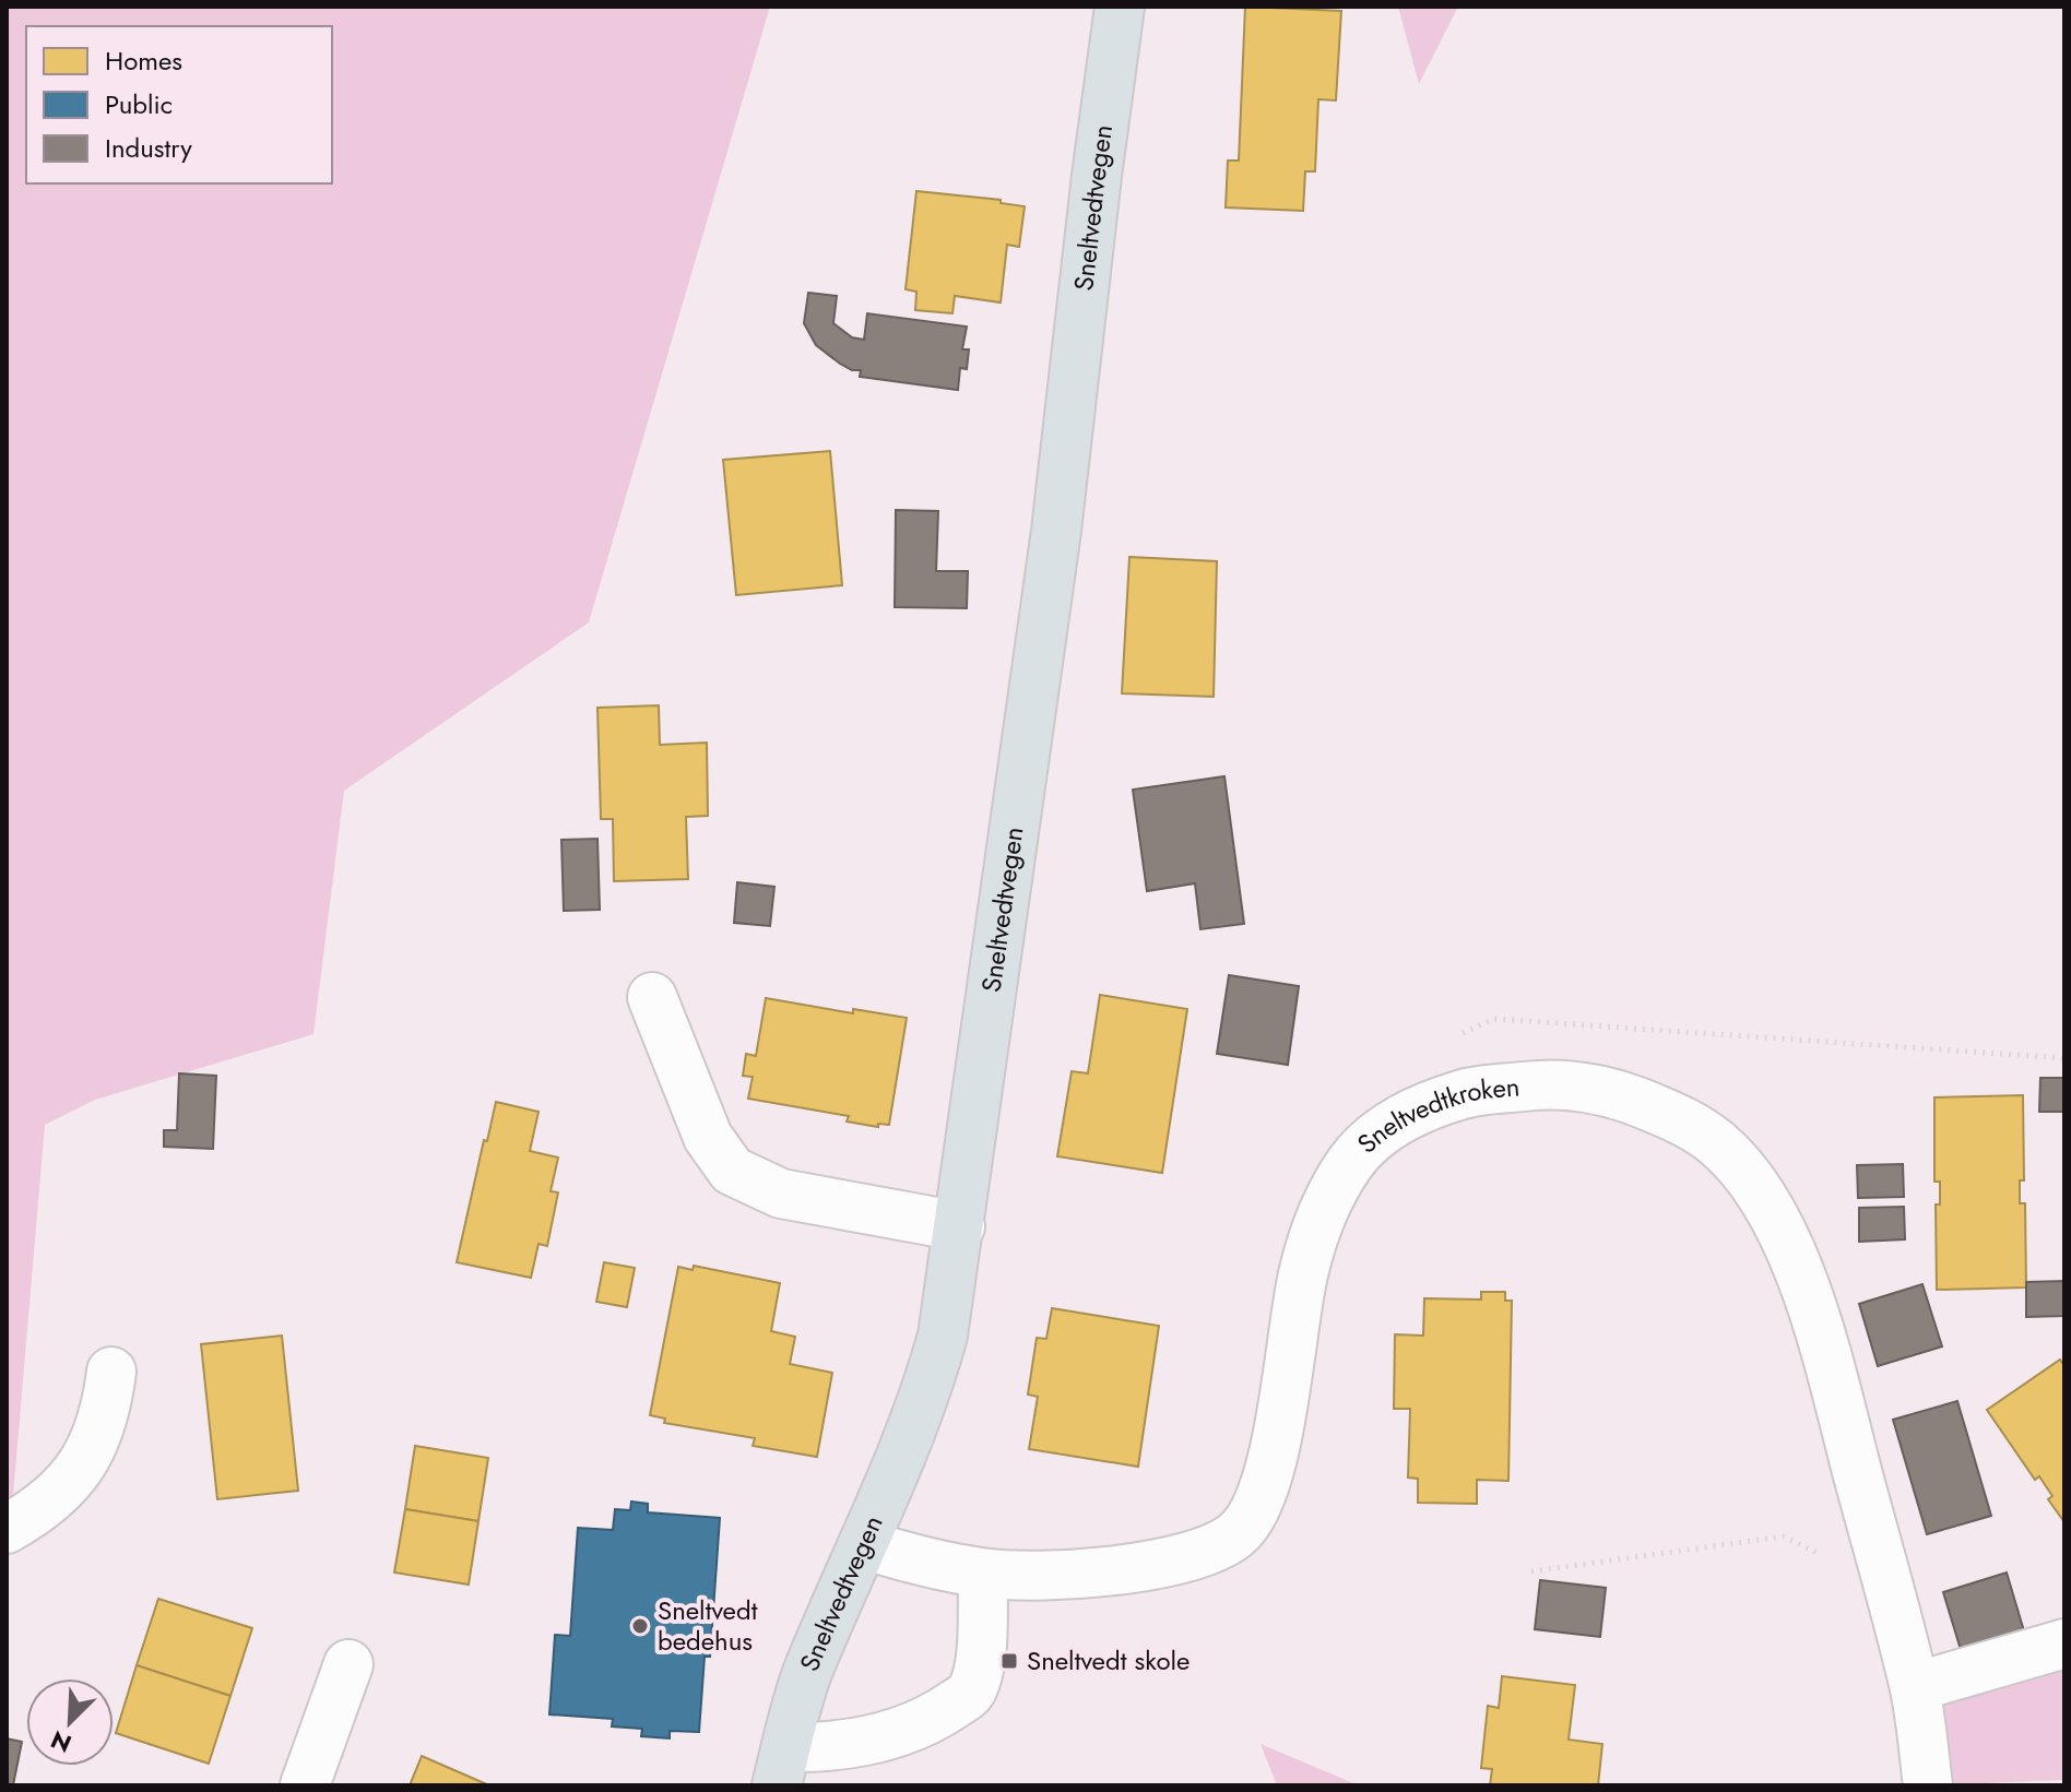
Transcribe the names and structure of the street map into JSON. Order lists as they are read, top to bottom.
{
  "streets": {
    "main road": ["Sneltvedtvegen"],
    "street": ["Sneltvedtkroken"]
  },
  "crossings": [
    ["Sneltvedtvegen", "Sneltvedtkroken"]
  ],
  "places": {
    "other": ["Sneltvedt bedehus"],
    "transit": ["Sneltvedt skole"]
  },
  "legend": ["Homes", "Public", "Industry"],
  "north": "bottom left"
}
